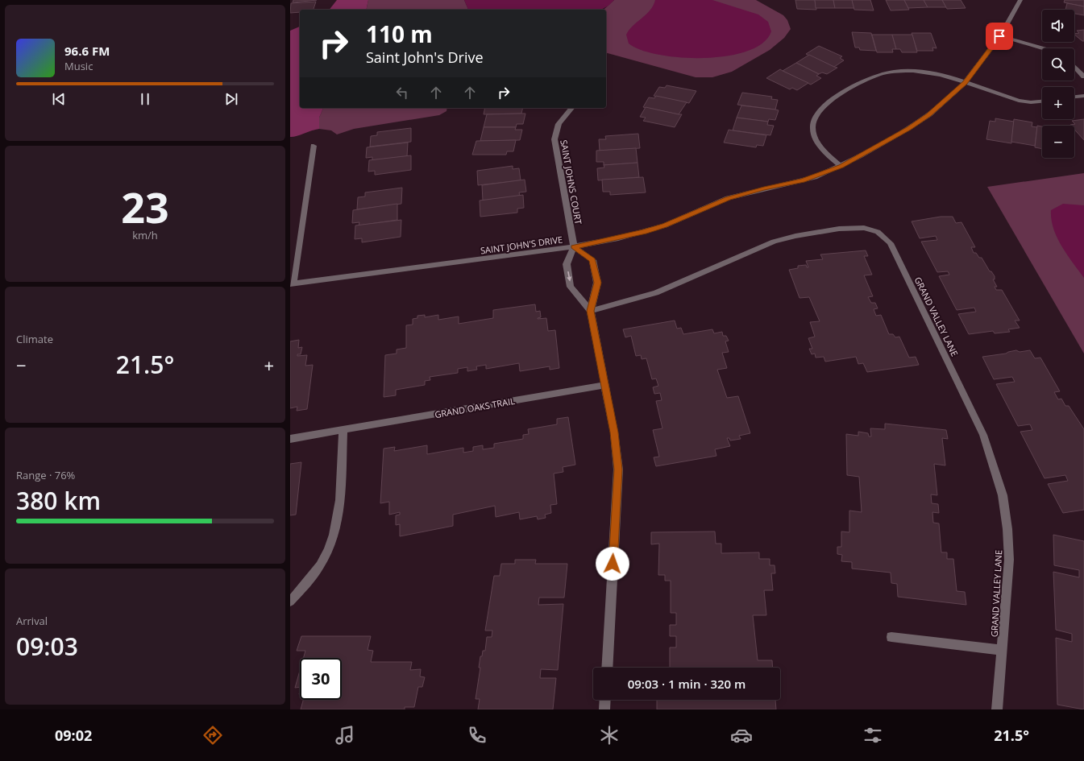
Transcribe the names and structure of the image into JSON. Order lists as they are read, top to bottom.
{
  "streets": {
    "street": [
      "SAINT JOHNS COURT",
      "SAINT JOHN'S DRIVE",
      "GRAND VALLEY LANE",
      "GRAND OAKS TRAIL"
    ]
  },
  "crossings": [
    ["SAINT JOHNS COURT", "SAINT JOHN'S DRIVE"]
  ],
  "page": {
    "map_buttons": ["+", "−"],
    "turn": ["110 m", "Saint John's Drive"],
    "song": ["96.6 FM", "Music"],
    "tile": [
      ["23", "km/h"],
      "Climate",
      ["Range · 76%", "380 km"],
      ["Arrival", "09:03"]
    ],
    "heat": ["−", "21.5°", "+"],
    "limit": "30",
    "trip": "09:03 · 1 min · 320 m",
    "tabs": ["09:02", "21.5°"]
  }
}
